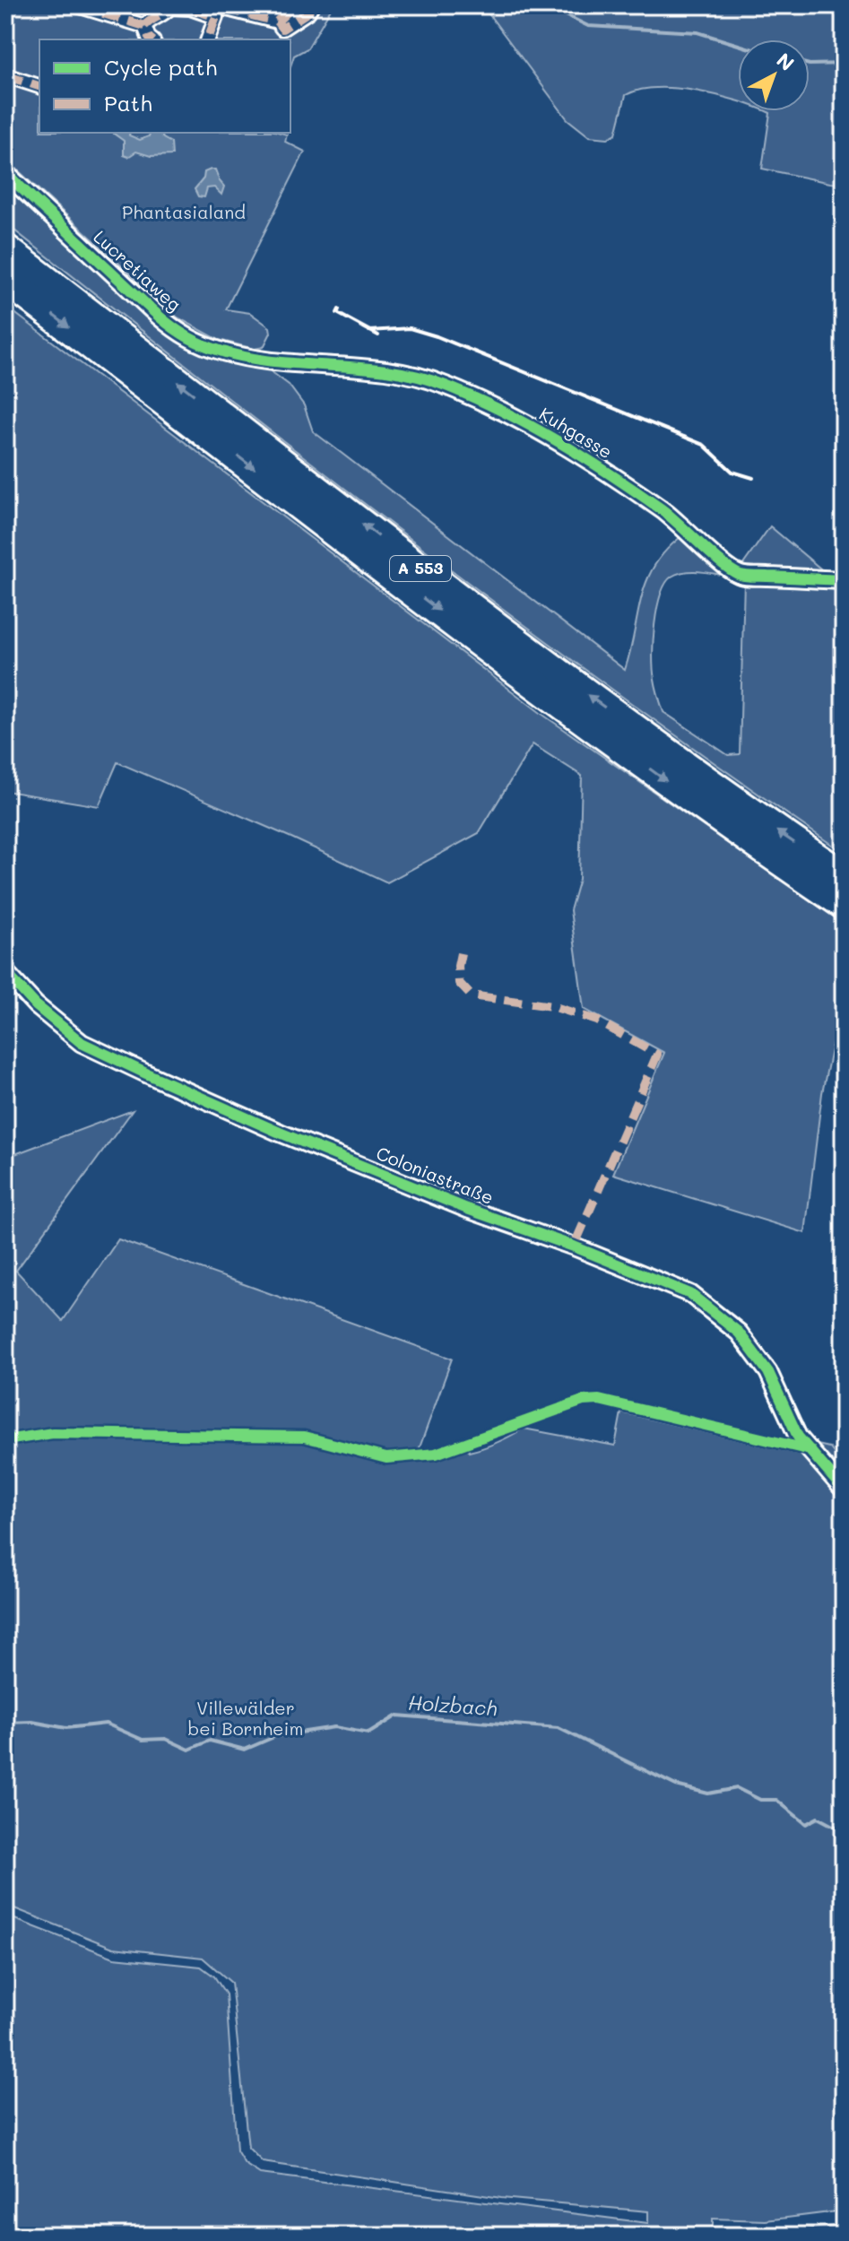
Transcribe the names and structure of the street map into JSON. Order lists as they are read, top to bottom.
{
  "streets": {
    "highway": ["A 553"],
    "street": ["Lucretiaweg", "Kuhgasse", "Coloniastraße"]
  },
  "crossings": [
    ["Lucretiaweg", "Kuhgasse"]
  ],
  "water": ["Holzbach"],
  "parks": ["Phantasialand", "Villewälder bei Bornheim"],
  "legend": ["Cycle path", "Path"],
  "north": "top right"
}
